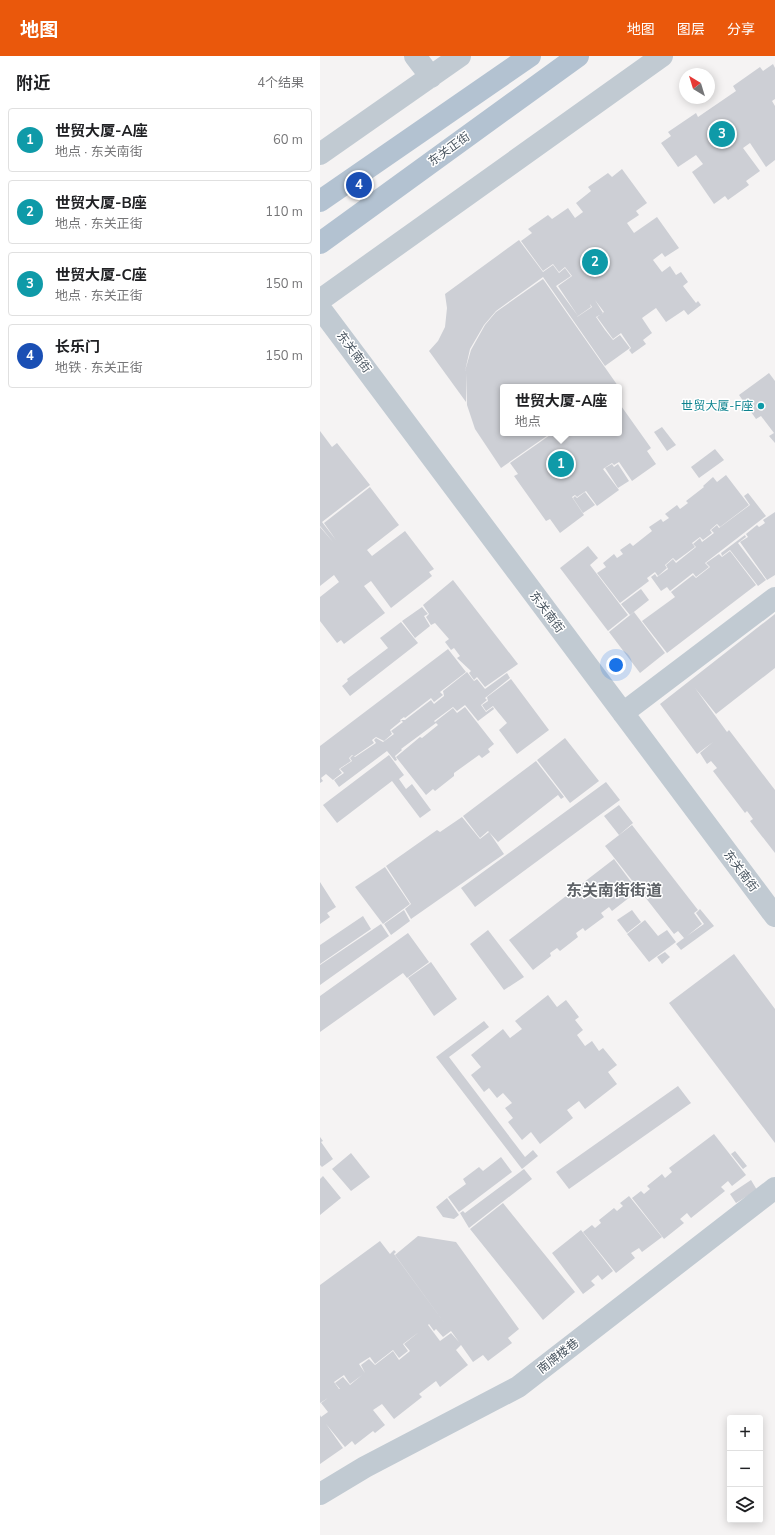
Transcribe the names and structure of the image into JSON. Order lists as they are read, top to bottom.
{
  "streets": {
    "main road": ["东关正街"],
    "street": ["东关南街", "南牌楼巷"]
  },
  "districts": ["东关南街街道"],
  "places": ["世贸大厦-F座"],
  "north": "top left",
  "page": {
    "header": "地图",
    "nav": ["地图", "图层", "分享"],
    "heading": ["附近", "4个结果"],
    "list": [
      {
        "mark": "1",
        "name": "世贸大厦-A座",
        "note": "地点 · 东关南街",
        "value": "60 m"
      },
      {
        "mark": "2",
        "name": "世贸大厦-B座",
        "note": "地点 · 东关正街",
        "value": "110 m"
      },
      {
        "mark": "3",
        "name": "世贸大厦-C座",
        "note": "地点 · 东关正街",
        "value": "150 m"
      },
      {
        "mark": "4",
        "name": "长乐门",
        "note": "地铁 · 东关正街",
        "value": "150 m"
      }
    ],
    "pins": [
      "3",
      "4",
      "2",
      "1"
    ],
    "popup": ["世贸大厦-A座", "地点"],
    "map_buttons": ["+", "−"]
  }
}
